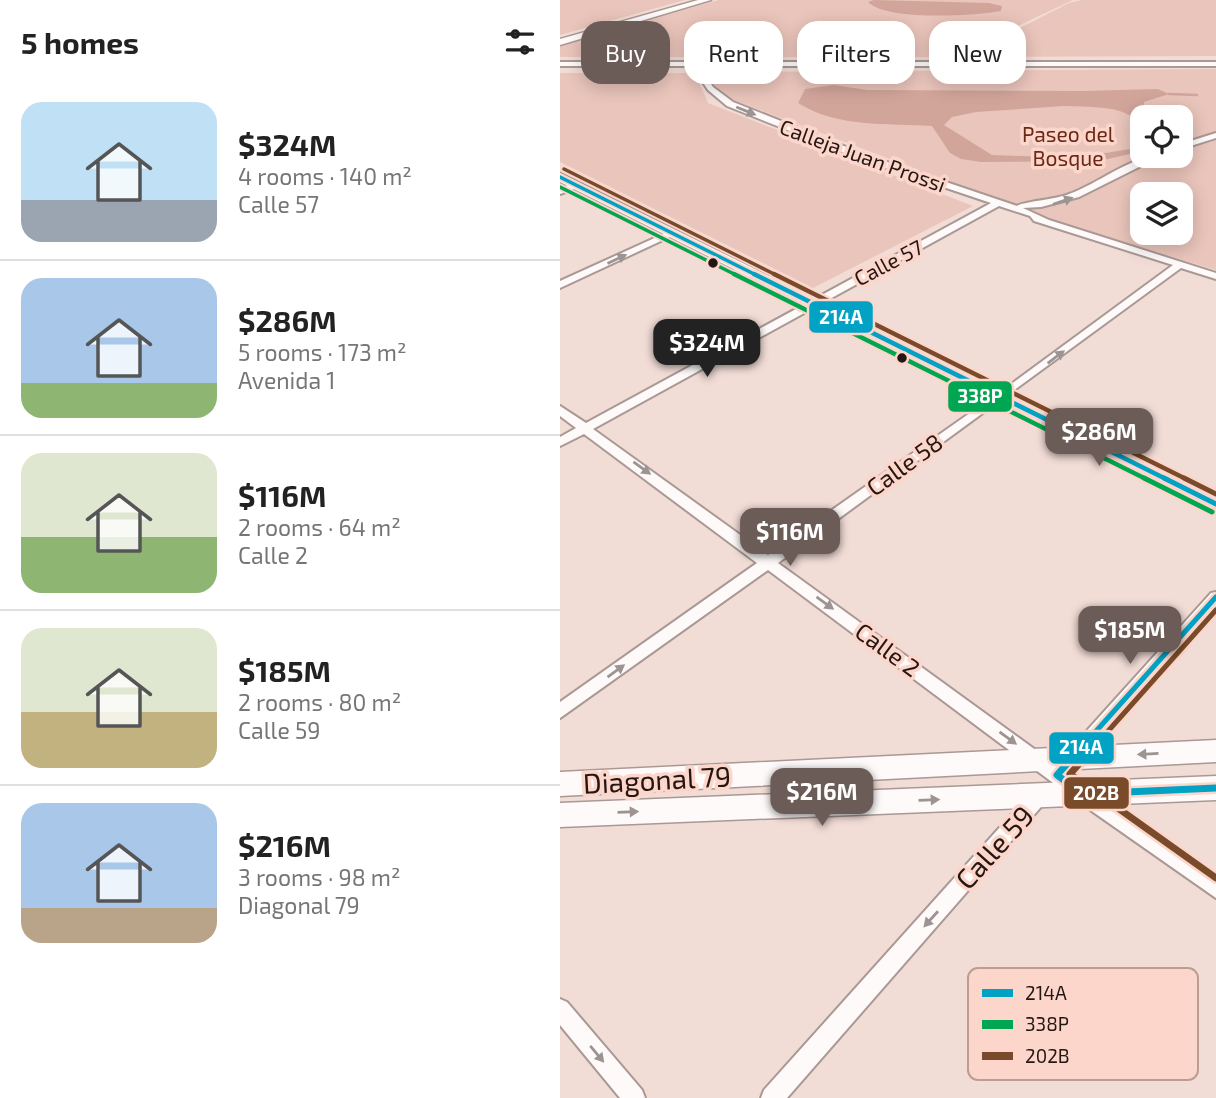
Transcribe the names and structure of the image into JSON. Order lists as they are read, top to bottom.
{
  "streets": {
    "main road": ["Diagonal 79"],
    "street": [
      "Calleja Juan Prossi",
      "Calle 57",
      "Calle 58",
      "Calle 2",
      "Calle 59"
    ]
  },
  "crossings": [
    ["Calleja Juan Prossi", "Calle 57"],
    ["Calleja Juan Prossi", "Calle 58"],
    ["Calle 57", "Calle 2"],
    ["Calle 58", "Calle 2"],
    ["Calle 2", "Diagonal 79"],
    ["Calle 2", "Calle 59"],
    ["Diagonal 79", "Calle 59"]
  ],
  "one_way": ["Calle 58", "Calle 2", "Calle 59"],
  "parks": ["Paseo del Bosque"],
  "lines": ["transit line 202B", "transit line 214A", "transit line 338P"],
  "legend": ["214A", "338P", "202B"],
  "page": {
    "heading": "5 homes",
    "chip": [
      "Buy",
      "Rent",
      "Filters",
      "New"
    ],
    "list": [
      {
        "name": "$324M",
        "note": "4 rooms · 140 m² · Calle 57"
      },
      {
        "name": "$286M",
        "note": "5 rooms · 173 m² · Avenida 1"
      },
      {
        "name": "$116M",
        "note": "2 rooms · 64 m² · Calle 2"
      },
      {
        "name": "$185M",
        "note": "2 rooms · 80 m² · Calle 59"
      },
      {
        "name": "$216M",
        "note": "3 rooms · 98 m² · Diagonal 79"
      }
    ],
    "price": [
      "$324M",
      "$286M",
      "$116M",
      "$185M",
      "$216M"
    ]
  }
}
